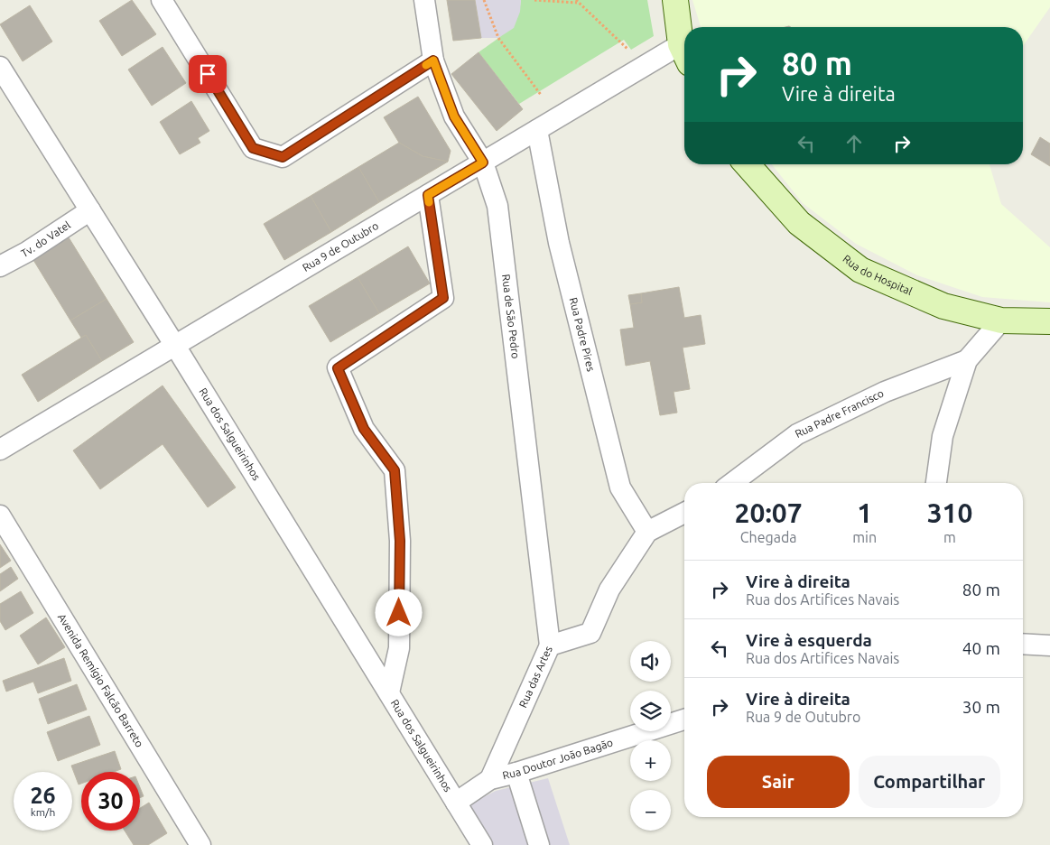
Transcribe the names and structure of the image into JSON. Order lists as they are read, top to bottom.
{
  "streets": {
    "street": [
      "Tv. do Vatel",
      "Rua 9 de Outubro",
      "Rua do Hospital",
      "Rua de São Pedro",
      "Rua Padre Pires",
      "Rua Padre Francisco",
      "Rua dos Salgueirinhos",
      "Rua das Artes",
      "Avenida Remígio Falcão Barreto",
      "Rua Doutor João Bagão"
    ]
  },
  "crossings": [
    ["Tv. do Vatel", "Rua dos Salgueirinhos"],
    ["Rua 9 de Outubro", "Rua de São Pedro"],
    ["Rua 9 de Outubro", "Rua Padre Pires"],
    ["Rua 9 de Outubro", "Rua dos Salgueirinhos"],
    ["Rua de São Pedro", "Rua das Artes"],
    ["Rua Padre Pires", "Rua das Artes"],
    ["Rua dos Salgueirinhos", "Rua Doutor João Bagão"],
    ["Rua das Artes", "Rua Doutor João Bagão"]
  ],
  "page": {
    "turn": ["80 m", "Vire à direita"],
    "eta": [
      "20:07",
      "Chegada",
      "1",
      "min",
      "310",
      "m"
    ],
    "list": [
      {
        "name": "Vire à direita",
        "note": "Rua dos Artifices Navais",
        "value": "80 m"
      },
      {
        "name": "Vire à esquerda",
        "note": "Rua dos Artifices Navais",
        "value": "40 m"
      },
      {
        "name": "Vire à direita",
        "note": "Rua 9 de Outubro",
        "value": "30 m"
      }
    ],
    "map_buttons": ["+", "−"],
    "buttons": ["Sair", "Compartilhar"],
    "speed": "26 km/h",
    "limit": "30"
  }
}
